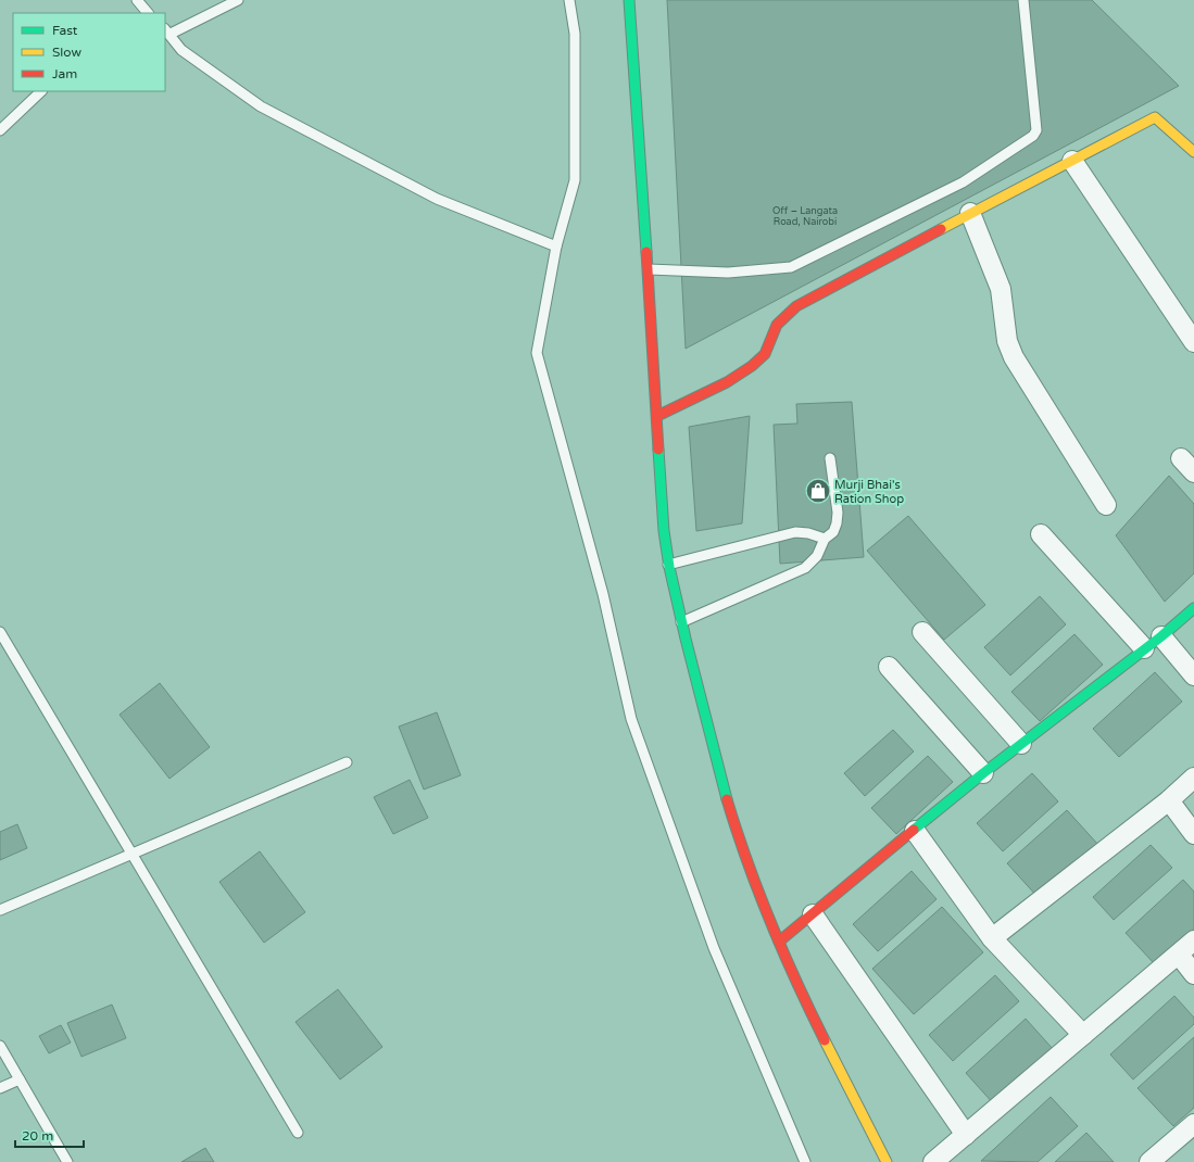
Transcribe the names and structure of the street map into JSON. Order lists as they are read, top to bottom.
{
  "places": {
    "shop": ["Murji Bhai's Ration Shop"]
  },
  "house_numbers": ["Off – Langata Road, Nairobi"],
  "legend": ["Fast", "Slow", "Jam"],
  "scale_bar": "20 m"
}
